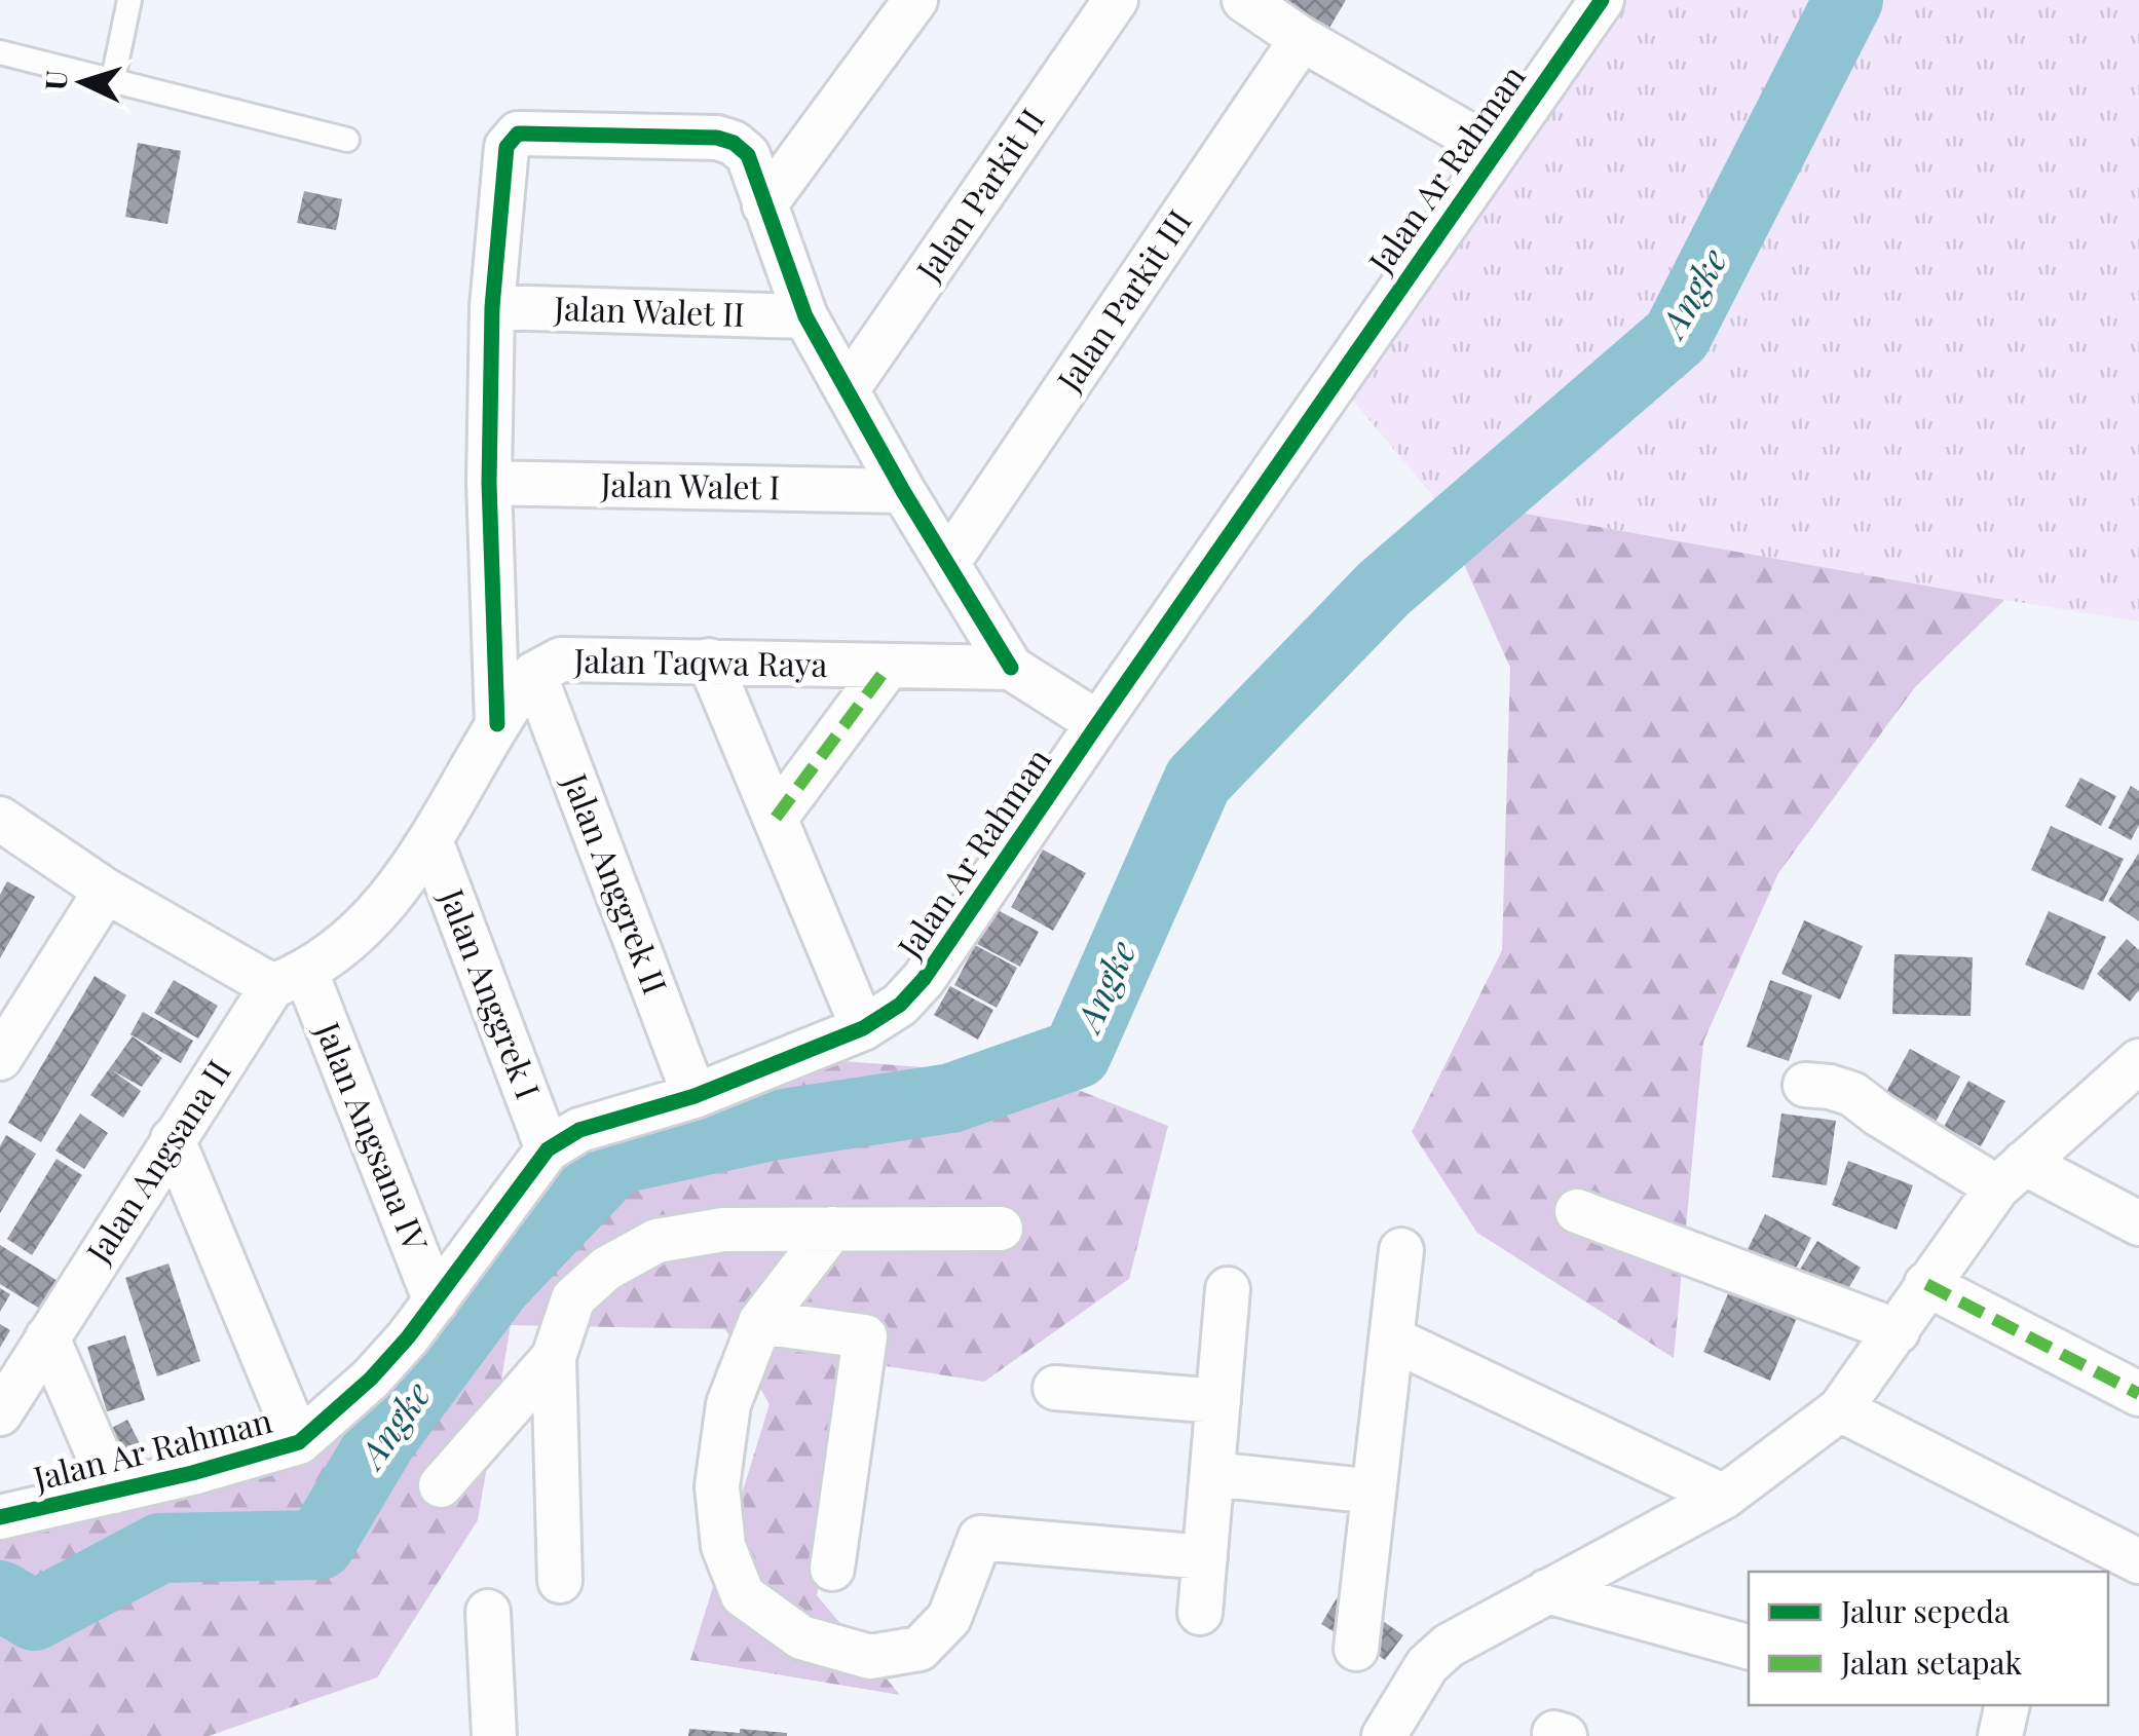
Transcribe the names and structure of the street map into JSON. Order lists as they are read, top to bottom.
{
  "streets": {
    "street": [
      "Jalan Ar Rahman",
      "Jalan Parkit II",
      "Jalan Parkit III",
      "Jalan Walet II",
      "Jalan Walet I",
      "Jalan Taqwa Raya",
      "Jalan Anggrek II",
      "Jalan Anggrek I",
      "Jalan Angsana IV",
      "Jalan Angsana II"
    ]
  },
  "crossings": [
    ["Jalan Ar Rahman", "Jalan Anggrek II"],
    ["Jalan Ar Rahman", "Jalan Anggrek I"],
    ["Jalan Ar Rahman", "Jalan Angsana IV"],
    ["Jalan Taqwa Raya", "Jalan Anggrek II"],
    ["Jalan Taqwa Raya", "Jalan Anggrek I"],
    ["Jalan Taqwa Raya", "Jalan Angsana IV"],
    ["Jalan Taqwa Raya", "Jalan Angsana II"],
    ["Jalan Angsana IV", "Jalan Angsana II"]
  ],
  "water": ["Angke"],
  "legend": ["Jalur sepeda", "Jalan setapak"],
  "north": "left"
}
